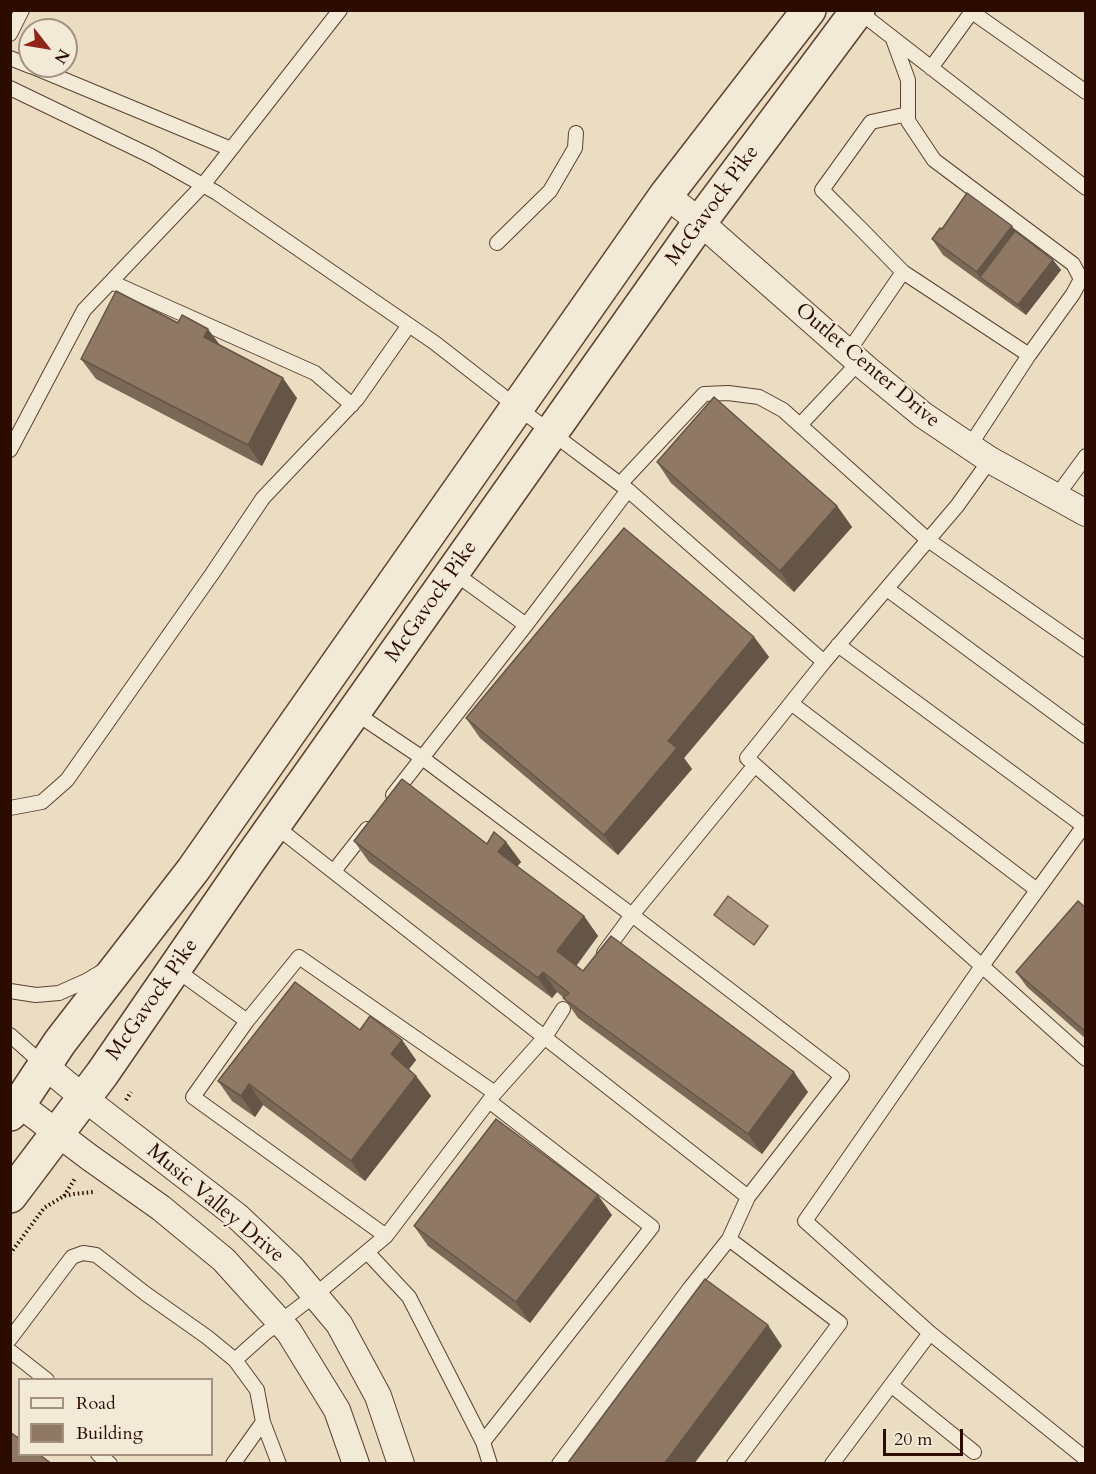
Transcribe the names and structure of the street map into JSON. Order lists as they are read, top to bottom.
{
  "streets": {
    "street": ["McGavock Pike", "Outlet Center Drive", "Music Valley Drive"]
  },
  "crossings": [
    ["McGavock Pike", "Outlet Center Drive"],
    ["McGavock Pike", "Music Valley Drive"]
  ],
  "legend": ["Road", "Building"],
  "scale_bar": "20 m",
  "north": "bottom right"
}
